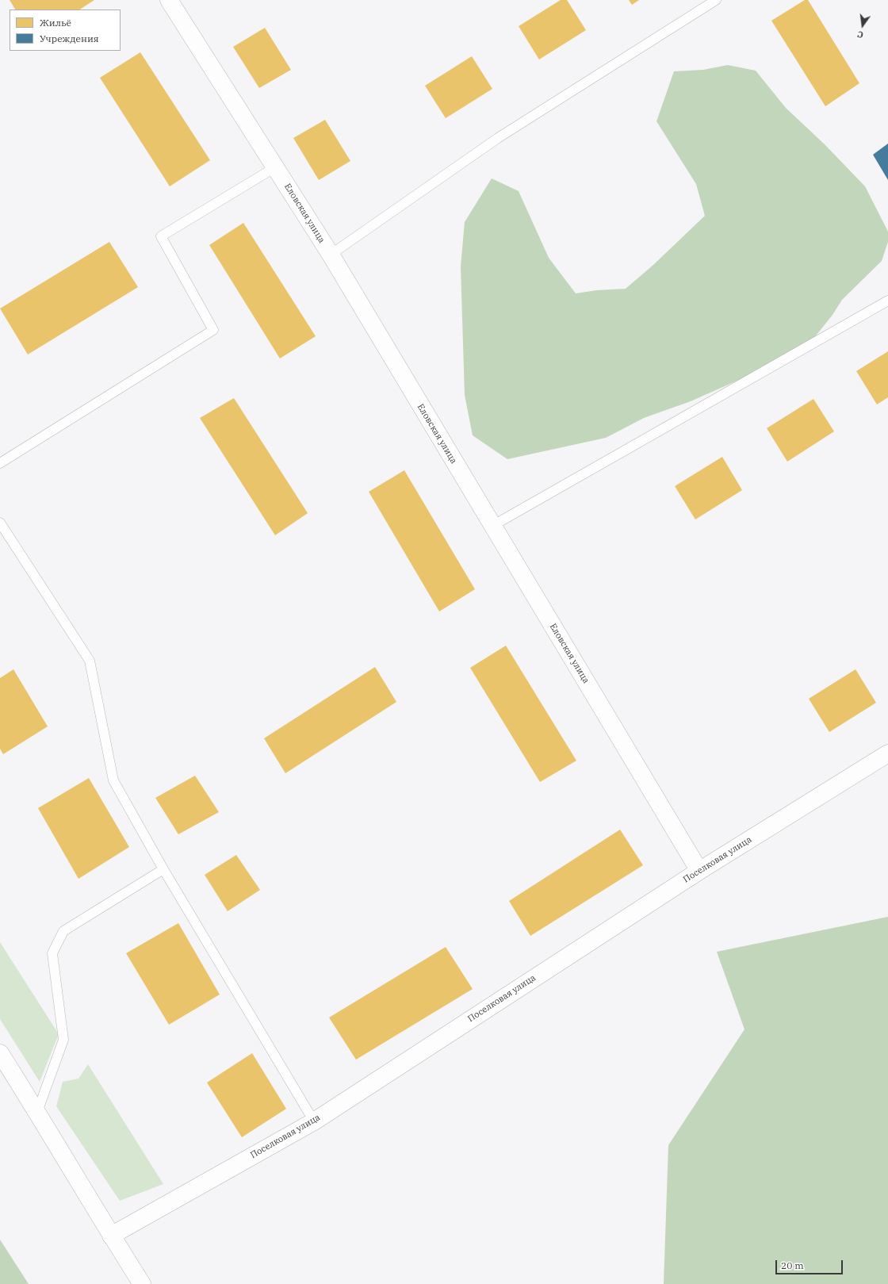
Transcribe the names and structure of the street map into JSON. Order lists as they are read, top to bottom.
{
  "streets": {
    "street": ["Еловская улица", "Поселковая улица"]
  },
  "crossings": [
    ["Еловская улица", "Поселковая улица"]
  ],
  "legend": ["Жильё", "Учреждения"],
  "scale_bar": "20 m",
  "north": "bottom"
}
